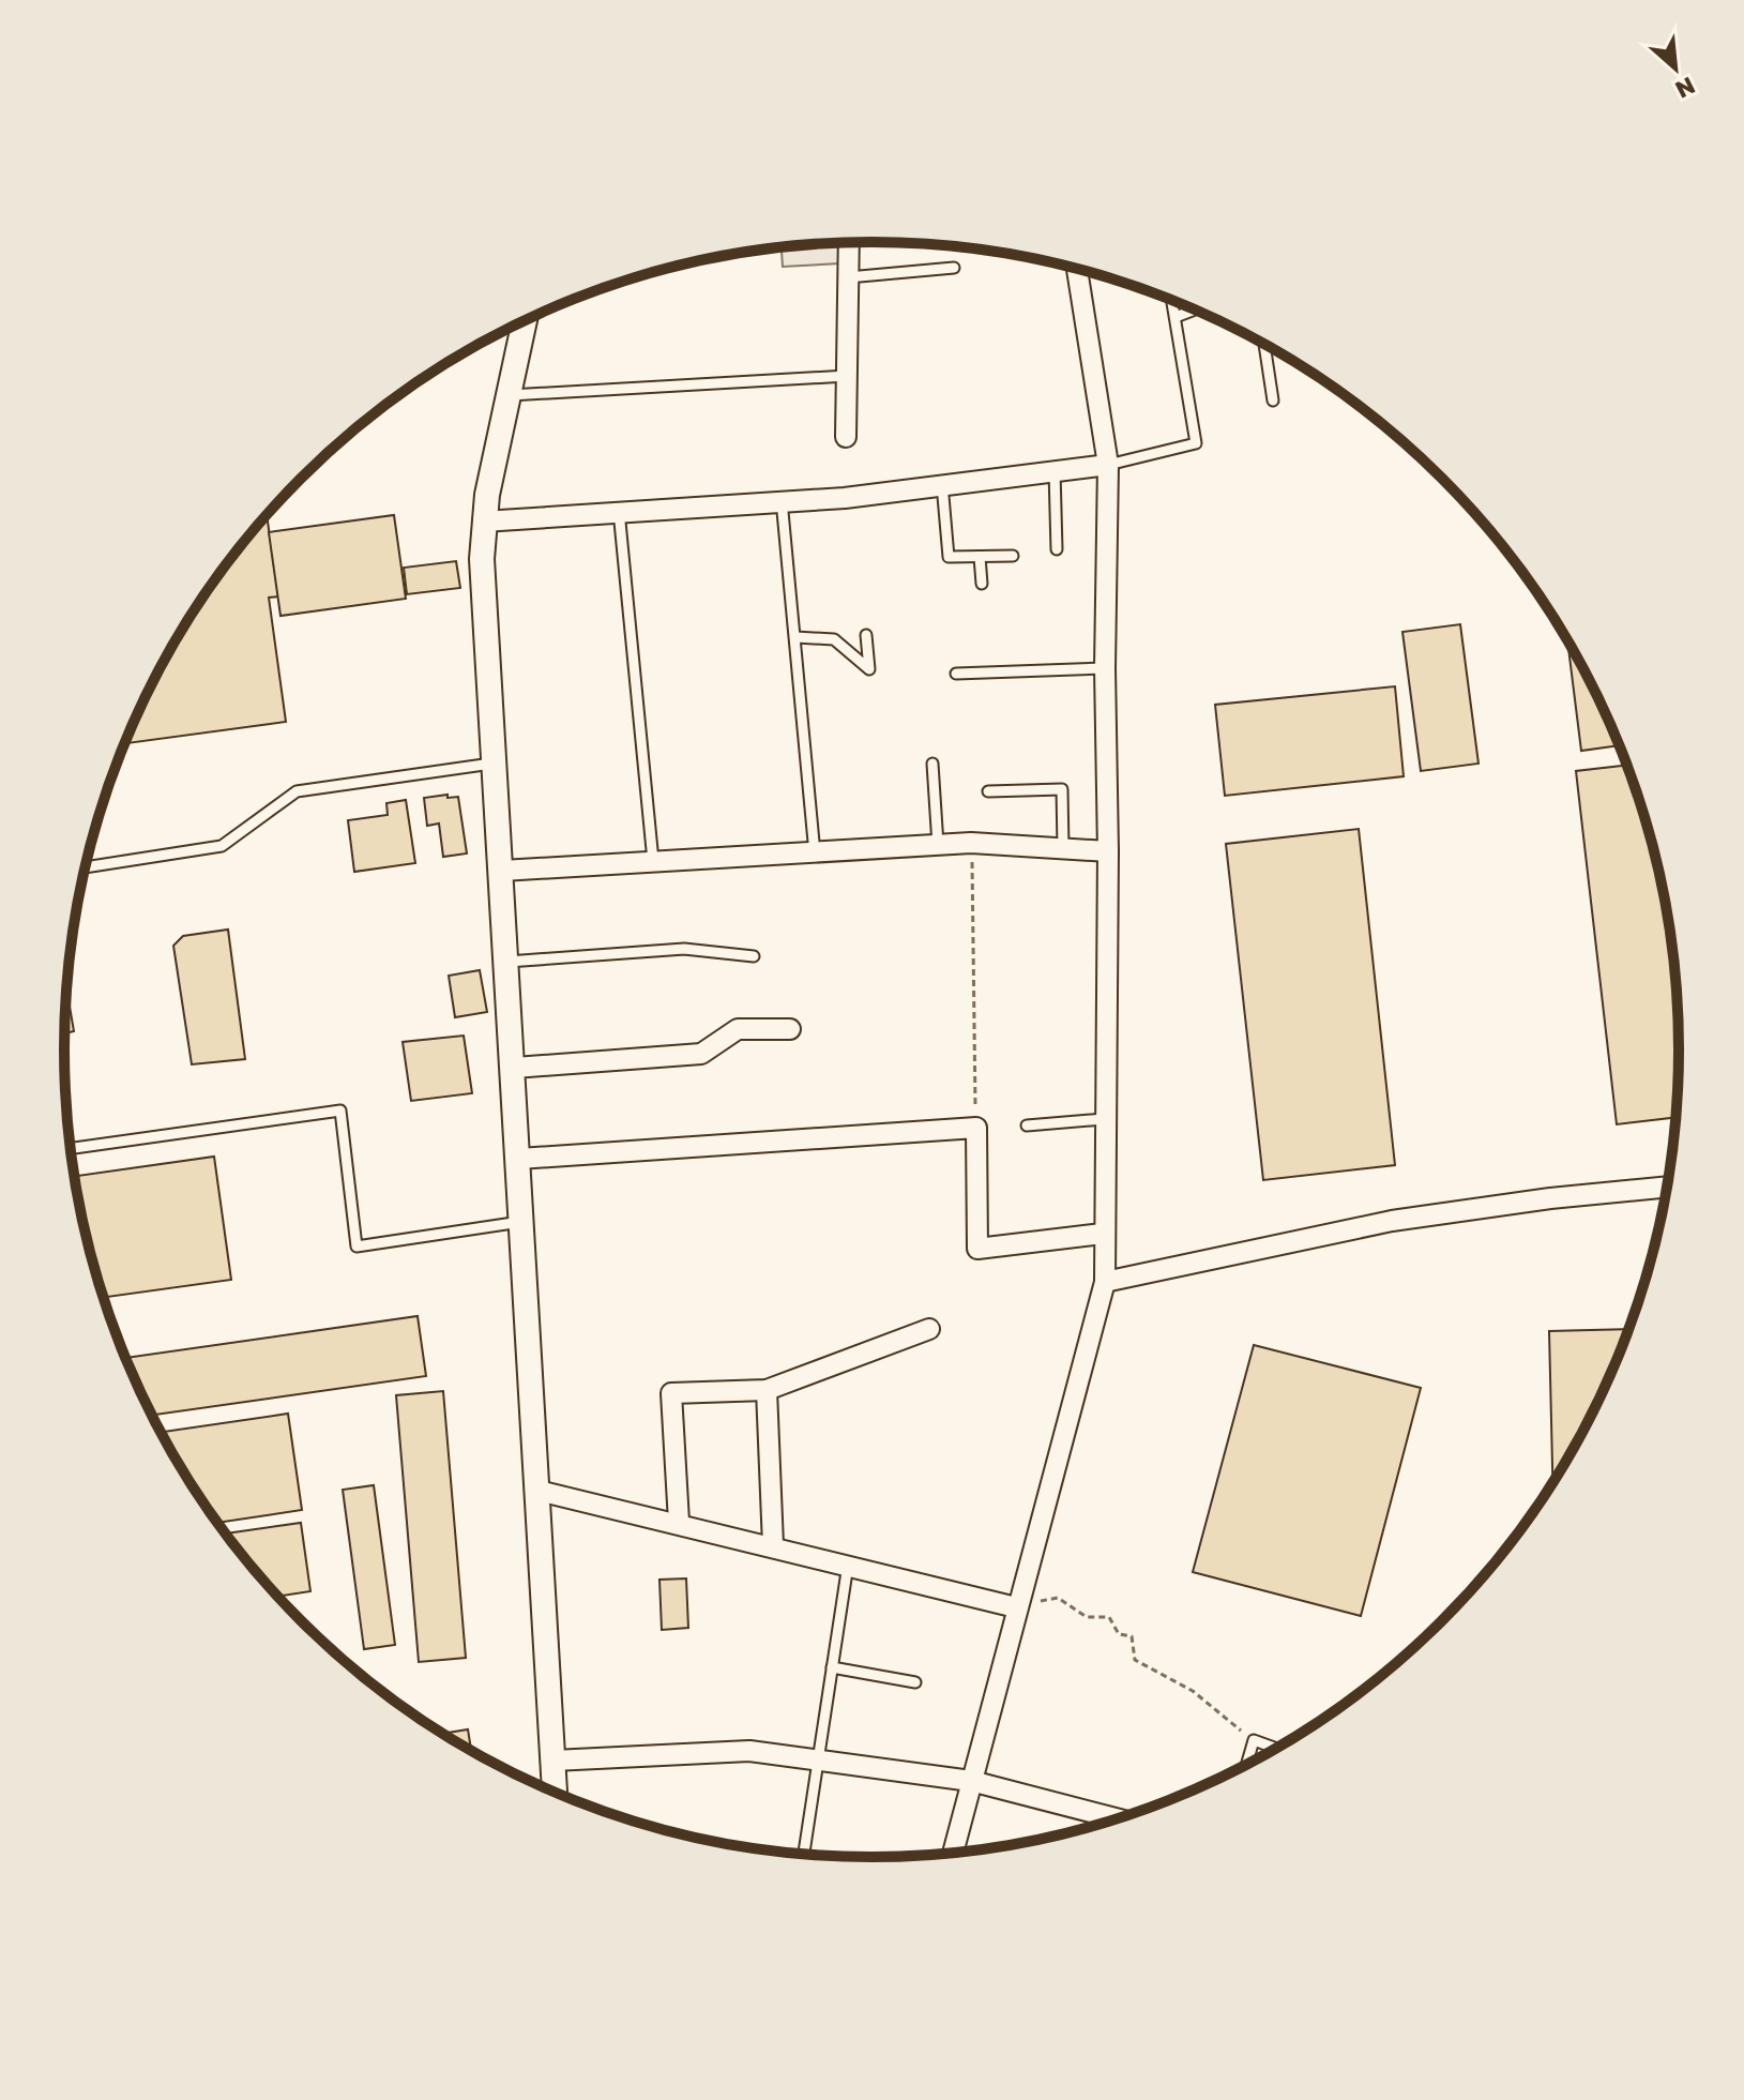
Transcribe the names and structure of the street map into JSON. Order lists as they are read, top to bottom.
{
  "north": "bottom right"
}
